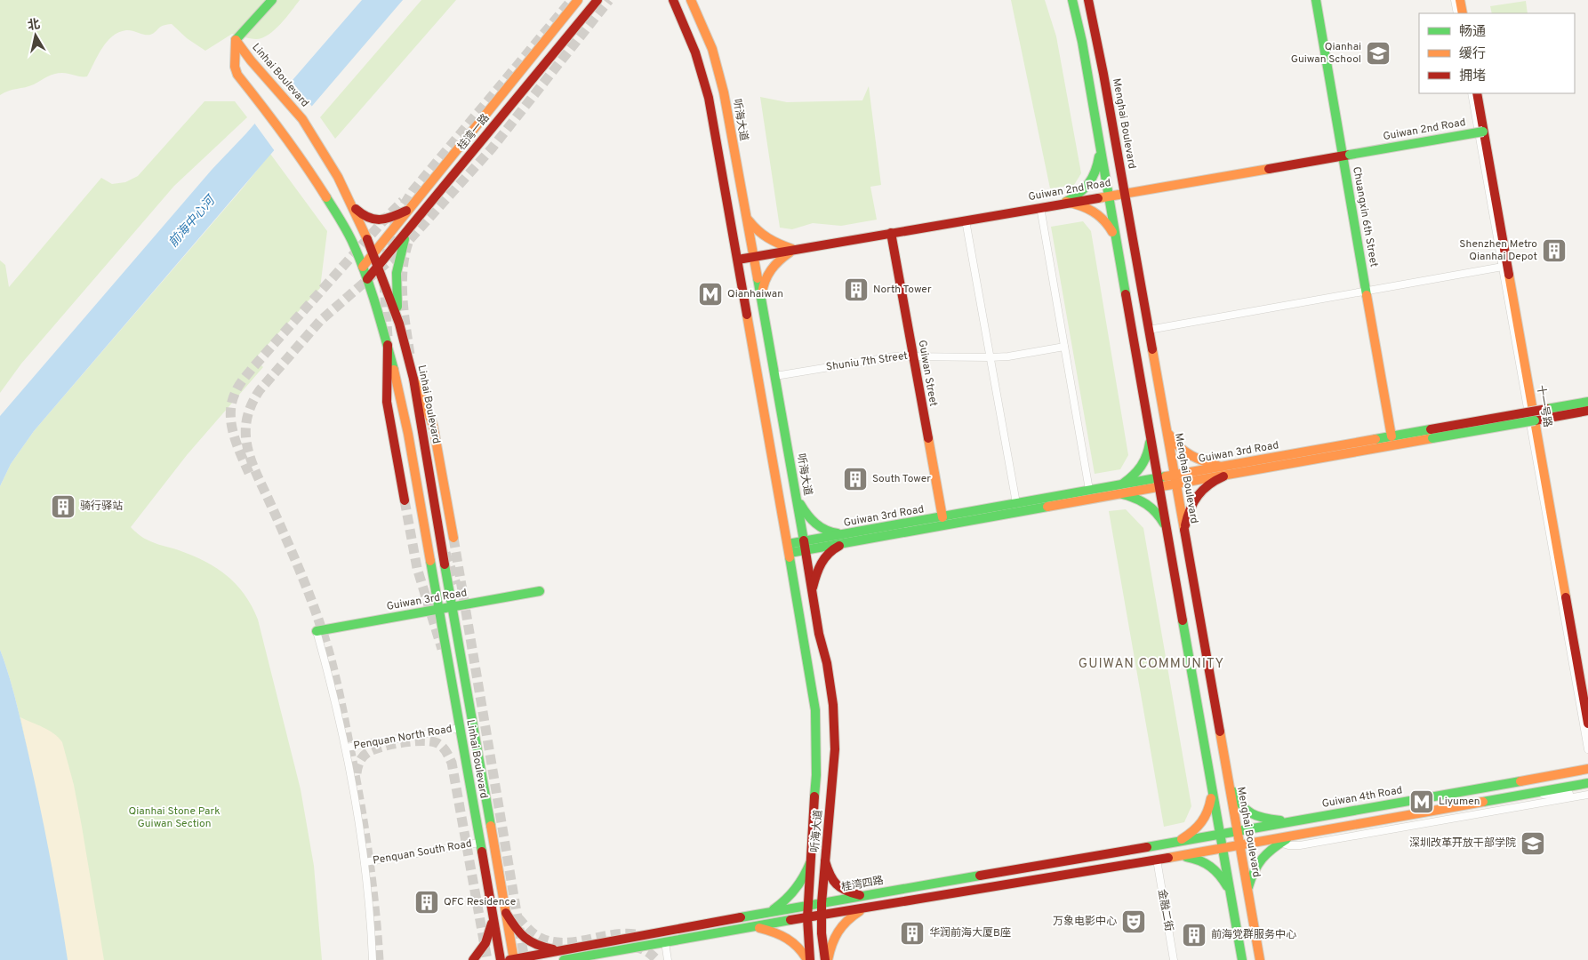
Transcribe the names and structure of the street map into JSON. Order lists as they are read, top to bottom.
{
  "streets": {
    "main road": [
      "Linhai Boulevard",
      "听海大道",
      "Menghai Boulevard",
      "Guiwan 2nd Road",
      "桂湾一路",
      "Chuangxin 6th Street",
      "Guiwan Street",
      "十一号路",
      "Guiwan 3rd Road",
      "Guiwan 4th Road",
      "桂湾四路"
    ],
    "street": [
      "Shuniu 7th Street",
      "Penquan North Road",
      "Penquan South Road",
      "金融二街"
    ]
  },
  "crossings": [
    ["Linhai Boulevard", "桂湾一路"],
    ["Linhai Boulevard", "Guiwan 3rd Road"],
    ["Linhai Boulevard", "Penquan North Road"],
    ["Linhai Boulevard", "Penquan South Road"],
    ["Linhai Boulevard", "桂湾四路"],
    ["听海大道", "Guiwan 2nd Road"],
    ["听海大道", "Shuniu 7th Street"],
    ["听海大道", "Guiwan 3rd Road"],
    ["听海大道", "桂湾四路"],
    ["Menghai Boulevard", "Guiwan 2nd Road"],
    ["Menghai Boulevard", "Guiwan 3rd Road"],
    ["Menghai Boulevard", "Guiwan 4th Road"],
    ["Guiwan 2nd Road", "Chuangxin 6th Street"],
    ["Guiwan 2nd Road", "Guiwan Street"],
    ["Guiwan 2nd Road", "十一号路"],
    ["Chuangxin 6th Street", "Guiwan 3rd Road"],
    ["Shuniu 7th Street", "Guiwan Street"],
    ["Guiwan Street", "Guiwan 3rd Road"],
    ["十一号路", "Guiwan 3rd Road"],
    ["Guiwan 4th Road", "桂湾四路"]
  ],
  "districts": ["GUIWAN COMMUNITY"],
  "water": ["前海中心河"],
  "parks": ["Qianhai Stone Park Guiwan Section"],
  "places": {
    "school or university": ["Qianhai Guiwan School", "深圳改革开放干部学院"],
    "building": [
      "Shenzhen Metro Qianhai Depot",
      "North Tower",
      "South Tower",
      "骑行驿站",
      "QFC Residence",
      "华润前海大厦B座",
      "前海党群服务中心"
    ],
    "metro station": ["Qianhaiwan", "Liyumen"],
    "theatre": ["万象电影中心"]
  },
  "legend": ["畅通", "缓行", "拥堵"],
  "north": "top"
}
